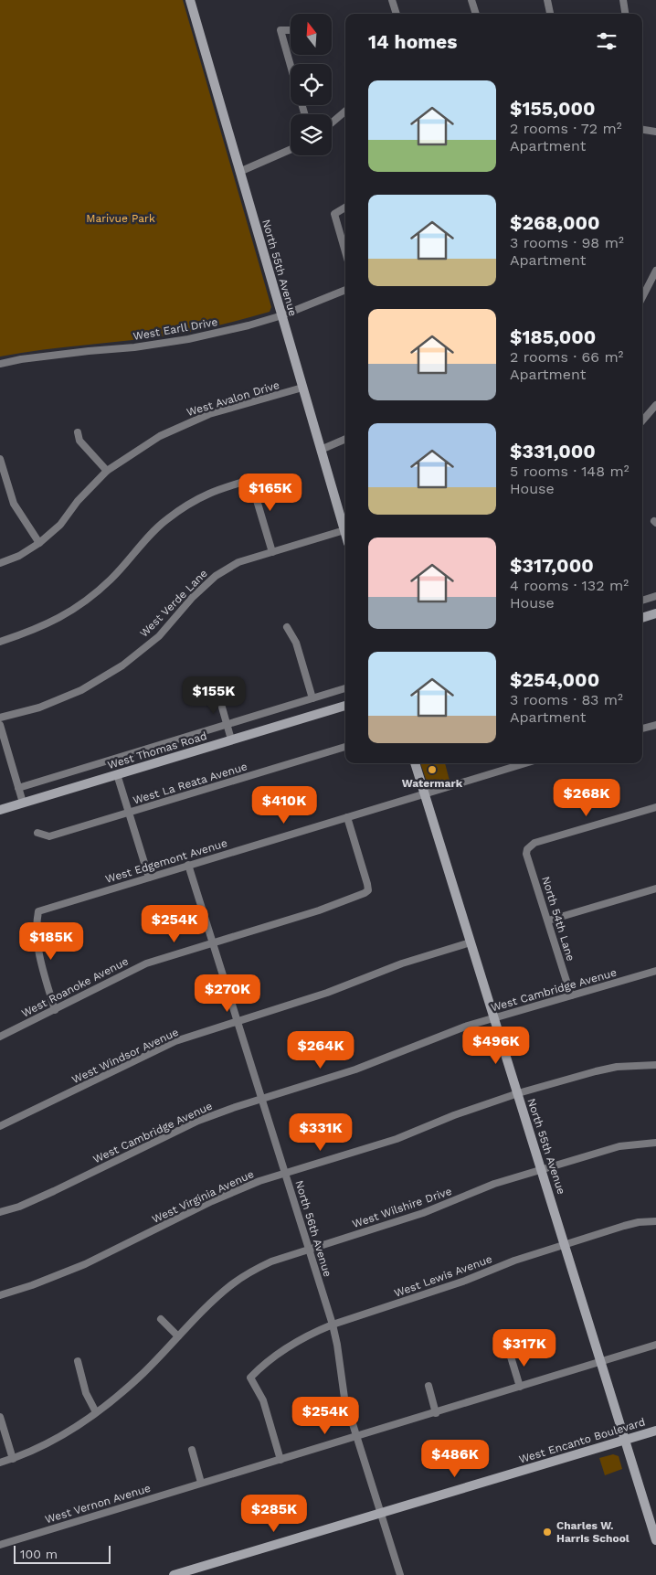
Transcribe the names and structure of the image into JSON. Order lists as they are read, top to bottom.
{
  "streets": {
    "street": [
      "North 55th Avenue",
      "West Earll Drive",
      "West Avalon Drive",
      "West Verde Lane",
      "West Thomas Road",
      "West La Reata Avenue",
      "West Edgemont Avenue",
      "North 54th Lane",
      "West Roanoke Avenue",
      "West Cambridge Avenue",
      "West Windsor Avenue",
      "West Virginia Avenue",
      "West Wilshire Drive",
      "North 56th Avenue",
      "West Lewis Avenue",
      "West Encanto Boulevard",
      "West Vernon Avenue"
    ]
  },
  "crossings": [
    ["North 55th Avenue", "West Earll Drive"],
    ["North 55th Avenue", "West Avalon Drive"],
    ["North 55th Avenue", "West Verde Lane"],
    ["North 55th Avenue", "West Edgemont Avenue"],
    ["North 55th Avenue", "West Cambridge Avenue"],
    ["North 55th Avenue", "West Windsor Avenue"],
    ["North 55th Avenue", "West Virginia Avenue"],
    ["North 55th Avenue", "West Wilshire Drive"],
    ["North 55th Avenue", "West Lewis Avenue"],
    ["North 55th Avenue", "West Encanto Boulevard"],
    ["North 55th Avenue", "West Vernon Avenue"],
    ["West Edgemont Avenue", "West Roanoke Avenue"],
    ["West Edgemont Avenue", "North 56th Avenue"],
    ["North 54th Lane", "West Cambridge Avenue"],
    ["West Roanoke Avenue", "North 56th Avenue"],
    ["West Cambridge Avenue", "North 56th Avenue"],
    ["West Windsor Avenue", "North 56th Avenue"],
    ["West Virginia Avenue", "North 56th Avenue"],
    ["West Wilshire Drive", "North 56th Avenue"],
    ["North 56th Avenue", "West Lewis Avenue"],
    ["North 56th Avenue", "West Encanto Boulevard"],
    ["North 56th Avenue", "West Vernon Avenue"],
    ["West Lewis Avenue", "West Vernon Avenue"]
  ],
  "parks": ["Marivue Park"],
  "places": ["Watermark", "Charles W. Harris School"],
  "scale_bar": "100 m",
  "north": "top",
  "page": {
    "heading": "14 homes",
    "list": [
      {
        "name": "$155,000",
        "note": "2 rooms · 72 m² · Apartment"
      },
      {
        "name": "$268,000",
        "note": "3 rooms · 98 m² · Apartment"
      },
      {
        "name": "$185,000",
        "note": "2 rooms · 66 m² · Apartment"
      },
      {
        "name": "$331,000",
        "note": "5 rooms · 148 m² · House"
      },
      {
        "name": "$317,000",
        "note": "4 rooms · 132 m² · House"
      },
      {
        "name": "$254,000",
        "note": "3 rooms · 83 m² · Apartment"
      }
    ],
    "price": [
      "$165K",
      "$155K",
      "$268K",
      "$410K",
      "$254K",
      "$185K",
      "$270K",
      "$496K",
      "$264K",
      "$331K",
      "$317K",
      "$254K",
      "$486K",
      "$285K"
    ],
    "scale": "100 m"
  }
}
